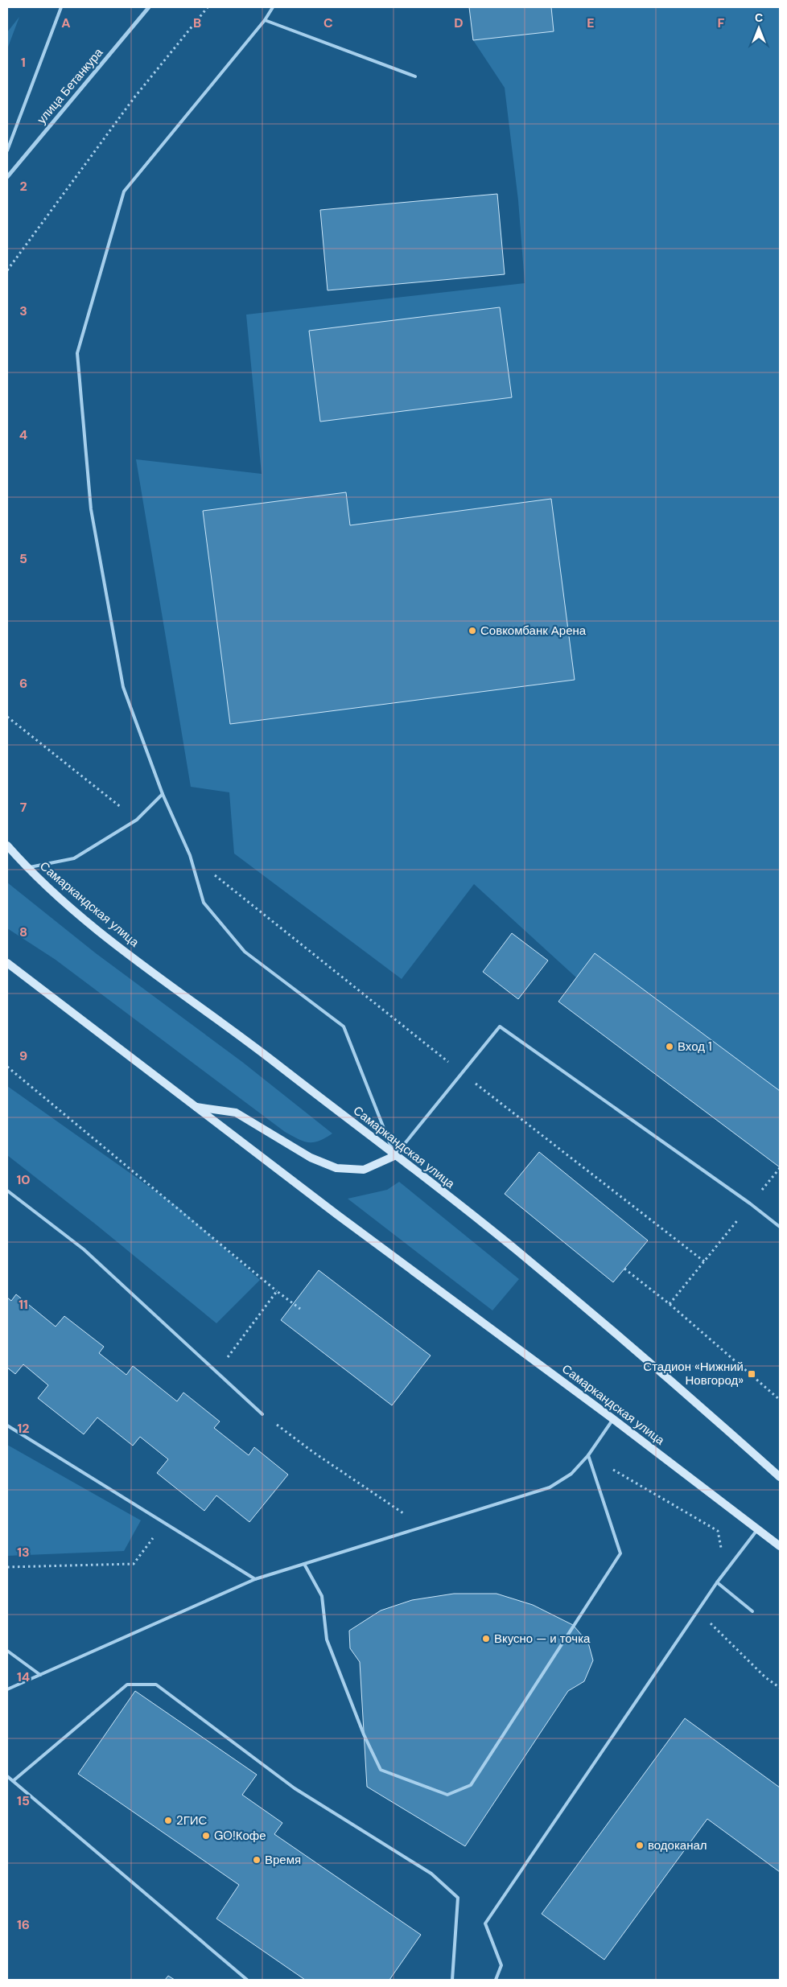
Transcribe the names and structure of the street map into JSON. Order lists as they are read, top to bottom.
{
  "streets": {
    "main road": ["Самаркандская улица"],
    "street": ["улица Бетанкура"]
  },
  "places": {
    "other": [
      "Совкомбанк Арена",
      "Вход 1",
      "Вкусно — и точка",
      "2ГИС",
      "GO!Кофе",
      "водоканал",
      "Время"
    ],
    "transit": ["Стадион «Нижний Новгород»"]
  },
  "north": "top",
  "grid": {
    "columns": [
      "A",
      "B",
      "C",
      "D",
      "E",
      "F"
    ],
    "rows": [
      "1",
      "2",
      "3",
      "4",
      "5",
      "6",
      "7",
      "8",
      "9",
      "10",
      "11",
      "12",
      "13",
      "14",
      "15",
      "16"
    ]
  }
}
